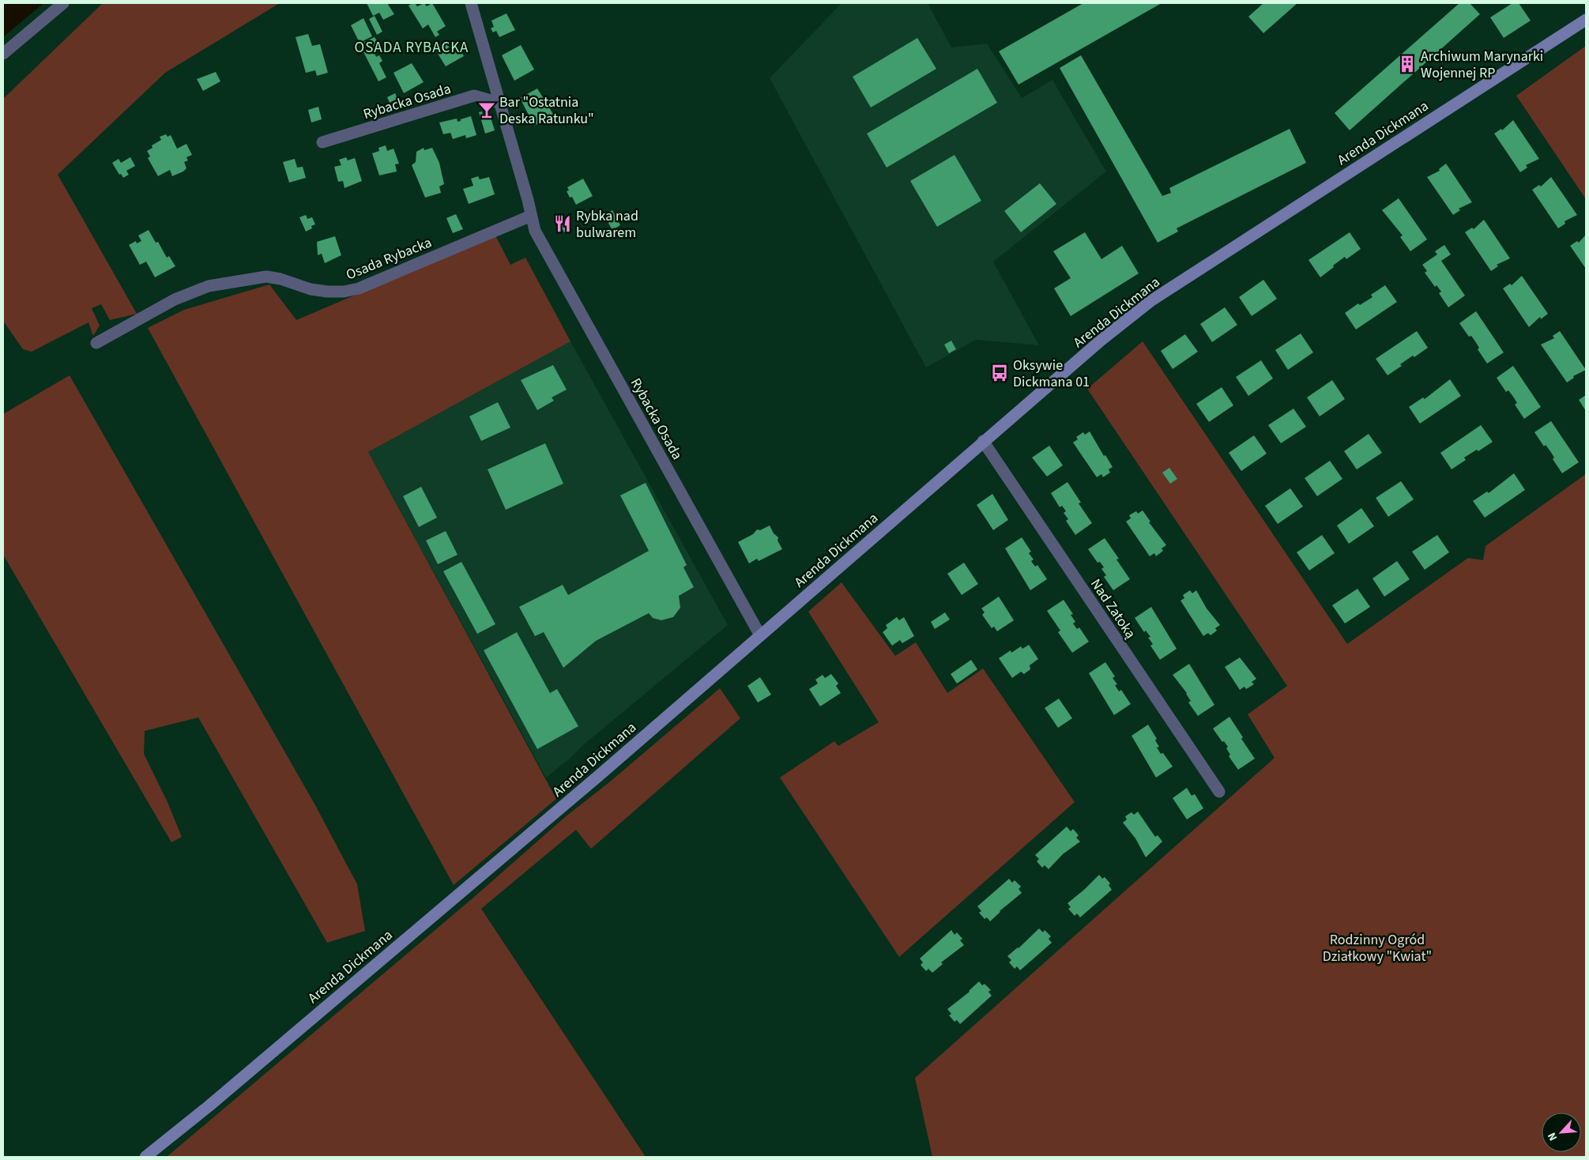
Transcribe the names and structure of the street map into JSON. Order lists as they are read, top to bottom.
{
  "streets": {
    "street": [
      "Rybacka Osada",
      "Arenda Dickmana",
      "Osada Rybacka",
      "Nad Zatoką"
    ]
  },
  "crossings": [
    ["Rybacka Osada", "Arenda Dickmana"],
    ["Rybacka Osada", "Osada Rybacka"],
    ["Arenda Dickmana", "Nad Zatoką"]
  ],
  "districts": ["OSADA RYBACKA"],
  "parks": ["Rodzinny Ogród Działkowy \"Kwiat\""],
  "places": {
    "building": ["Archiwum Marynarki Wojennej RP"],
    "bar": ["Bar \"Ostatnia Deska Ratunku\""],
    "restaurant": ["Rybka nad bulwarem"],
    "bus stop": ["Oksywie Dickmana 01"]
  },
  "north": "bottom left"
}
